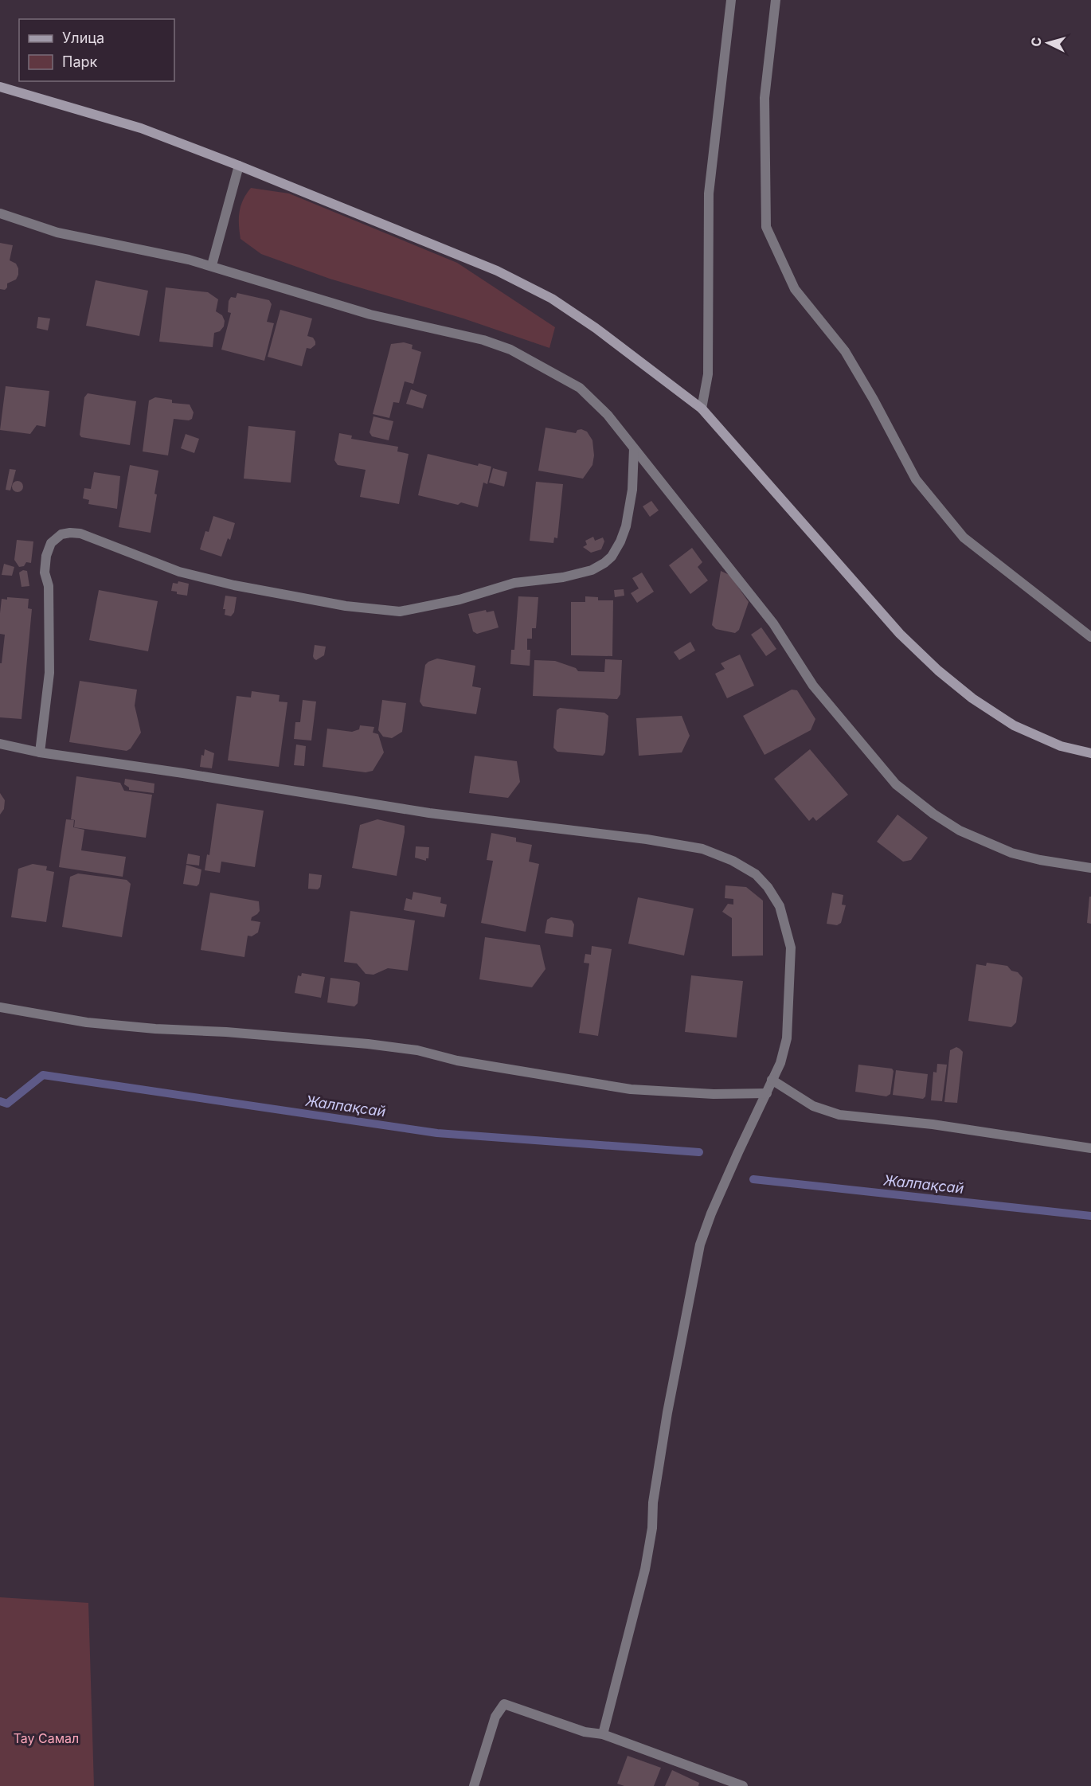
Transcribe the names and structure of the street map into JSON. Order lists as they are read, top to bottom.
{
  "water": ["Жалпақсай"],
  "parks": ["Тау Самал"],
  "legend": ["Улица", "Парк"],
  "north": "left"
}
